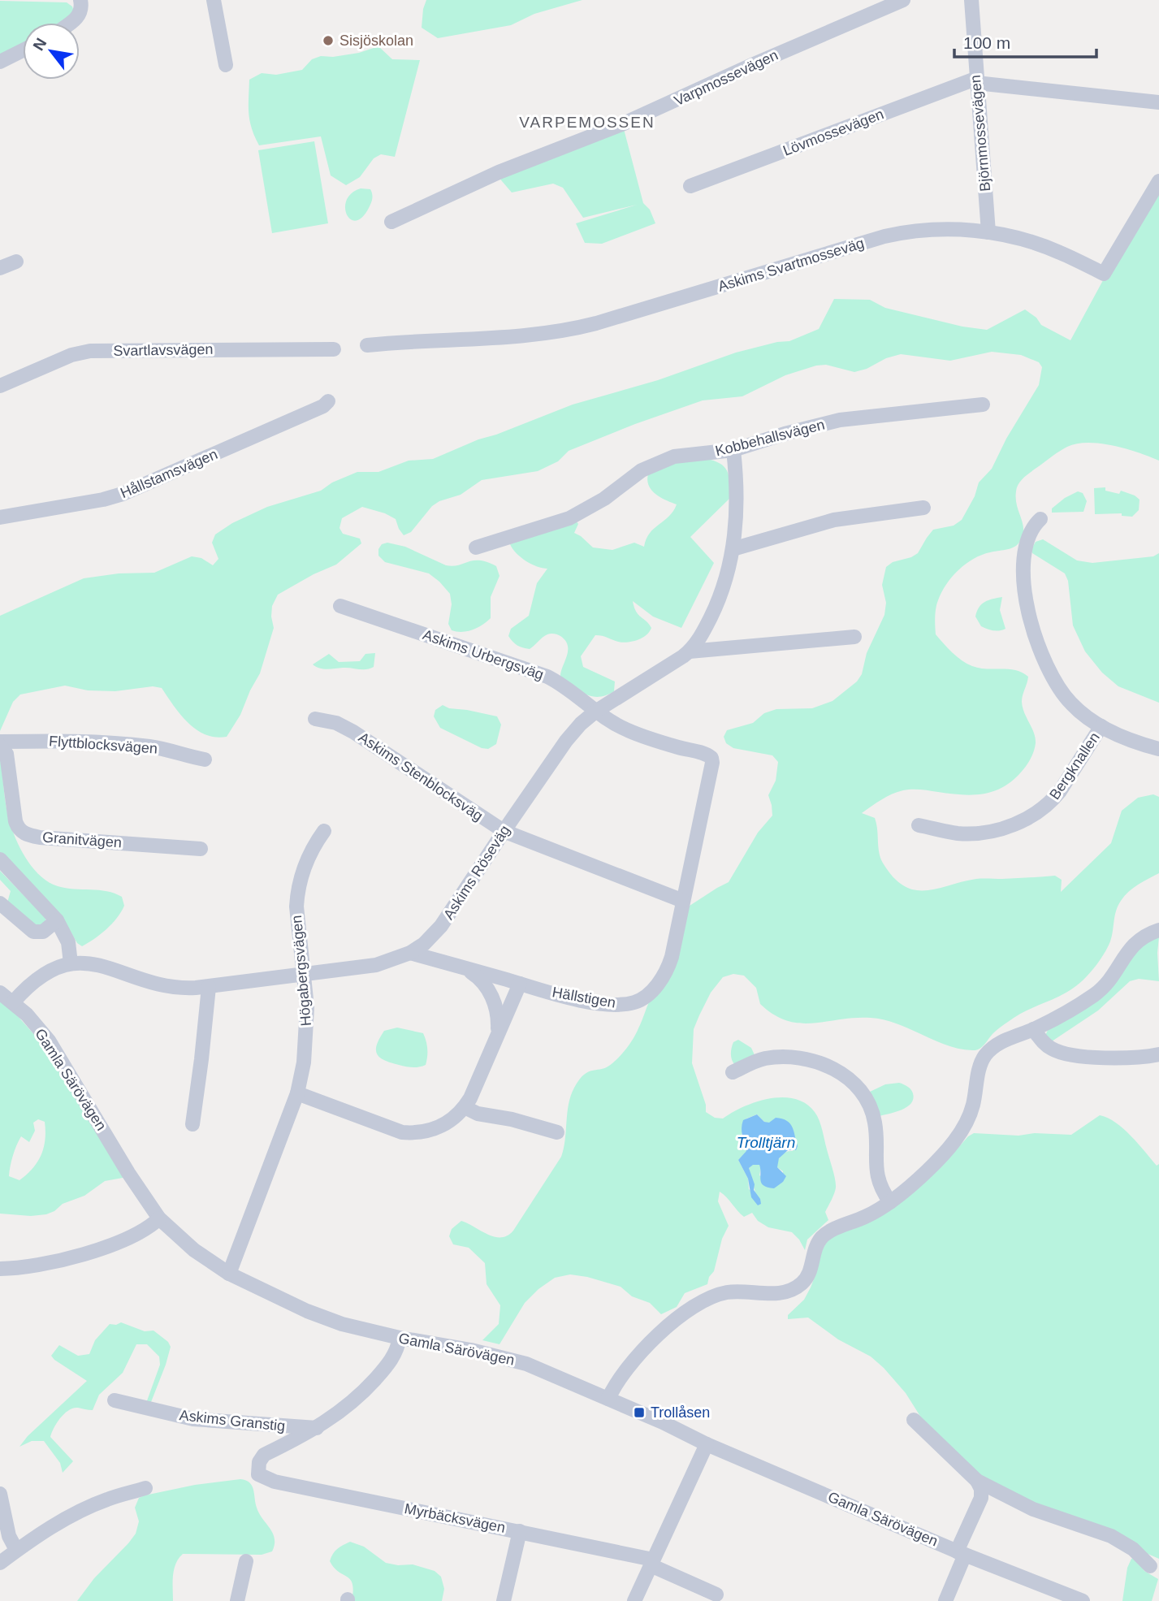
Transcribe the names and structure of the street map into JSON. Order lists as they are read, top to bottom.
{
  "streets": {
    "street": [
      "Varpmossevägen",
      "Lövmossevägen",
      "Björnmossevägen",
      "Askims Svartmosseväg",
      "Svartlavsvägen",
      "Kobbehallsvägen",
      "Hållstamsvägen",
      "Askims Urbergsväg",
      "Flyttblocksvägen",
      "Bergknallen",
      "Askims Stenblocksväg",
      "Granitvägen",
      "Askims Röseväg",
      "Högabergsvägen",
      "Hällstigen",
      "Gamla Särövägen",
      "Askims Granstig",
      "Myrbäcksvägen"
    ]
  },
  "crossings": [
    ["Lövmossevägen", "Björnmossevägen"],
    ["Björnmossevägen", "Askims Svartmosseväg"],
    ["Kobbehallsvägen", "Askims Röseväg"],
    ["Askims Urbergsväg", "Askims Röseväg"],
    ["Askims Urbergsväg", "Hällstigen"],
    ["Flyttblocksvägen", "Granitvägen"],
    ["Askims Stenblocksväg", "Askims Röseväg"],
    ["Askims Stenblocksväg", "Hällstigen"],
    ["Askims Röseväg", "Högabergsvägen"],
    ["Askims Röseväg", "Hällstigen"],
    ["Askims Röseväg", "Gamla Särövägen"],
    ["Högabergsvägen", "Hällstigen"],
    ["Högabergsvägen", "Gamla Särövägen"],
    ["Askims Granstig", "Myrbäcksvägen"]
  ],
  "districts": ["VARPEMOSSEN"],
  "water": ["Trolltjärn"],
  "places": {
    "other": ["Sisjöskolan"],
    "transit": ["Trollåsen"]
  },
  "scale_bar": "100 m",
  "north": "top left"
}
